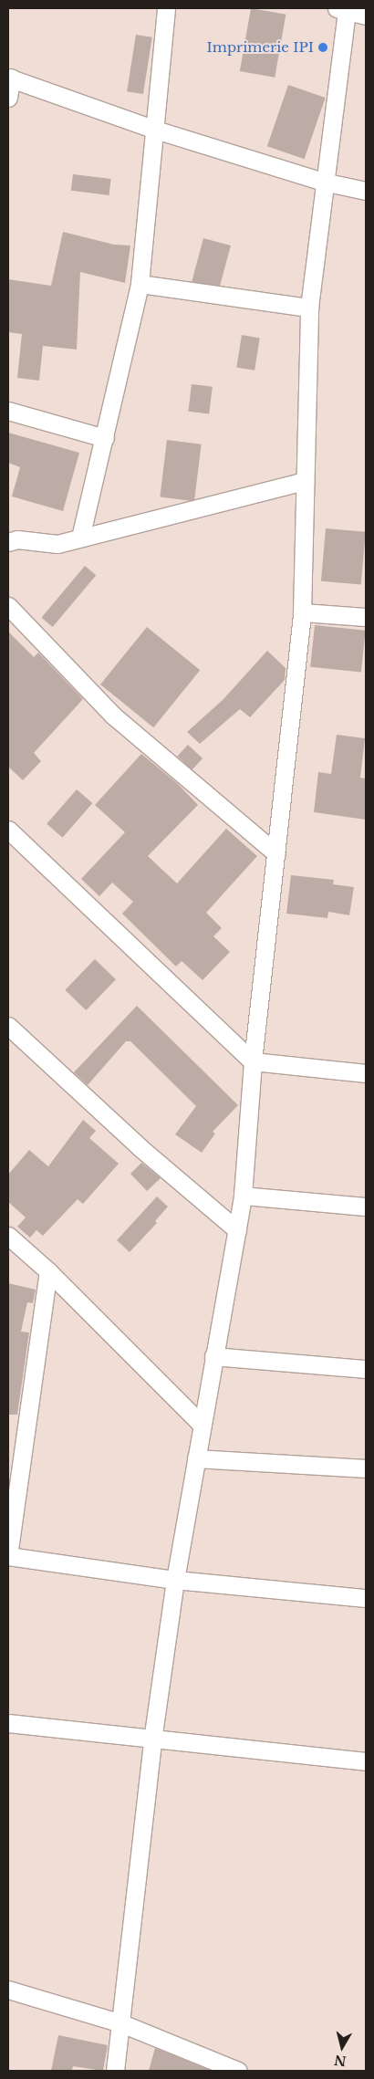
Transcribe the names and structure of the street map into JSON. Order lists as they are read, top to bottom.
{
  "places": ["Imprimerie IPI"],
  "north": "bottom"
}
